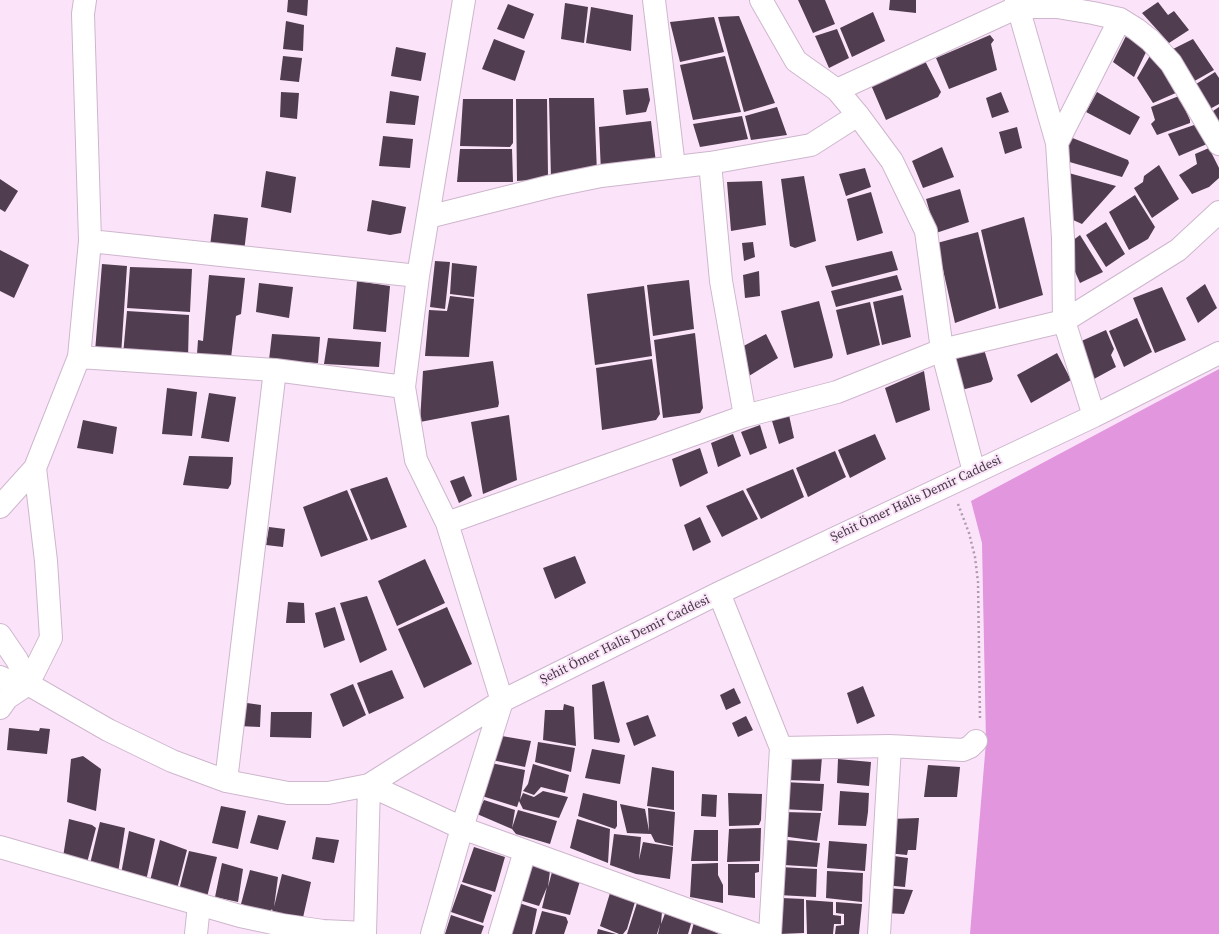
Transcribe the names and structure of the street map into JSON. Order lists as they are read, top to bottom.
{
  "streets": {
    "street": ["Şehit Ömer Halis Demir Caddesi"]
  }
}
